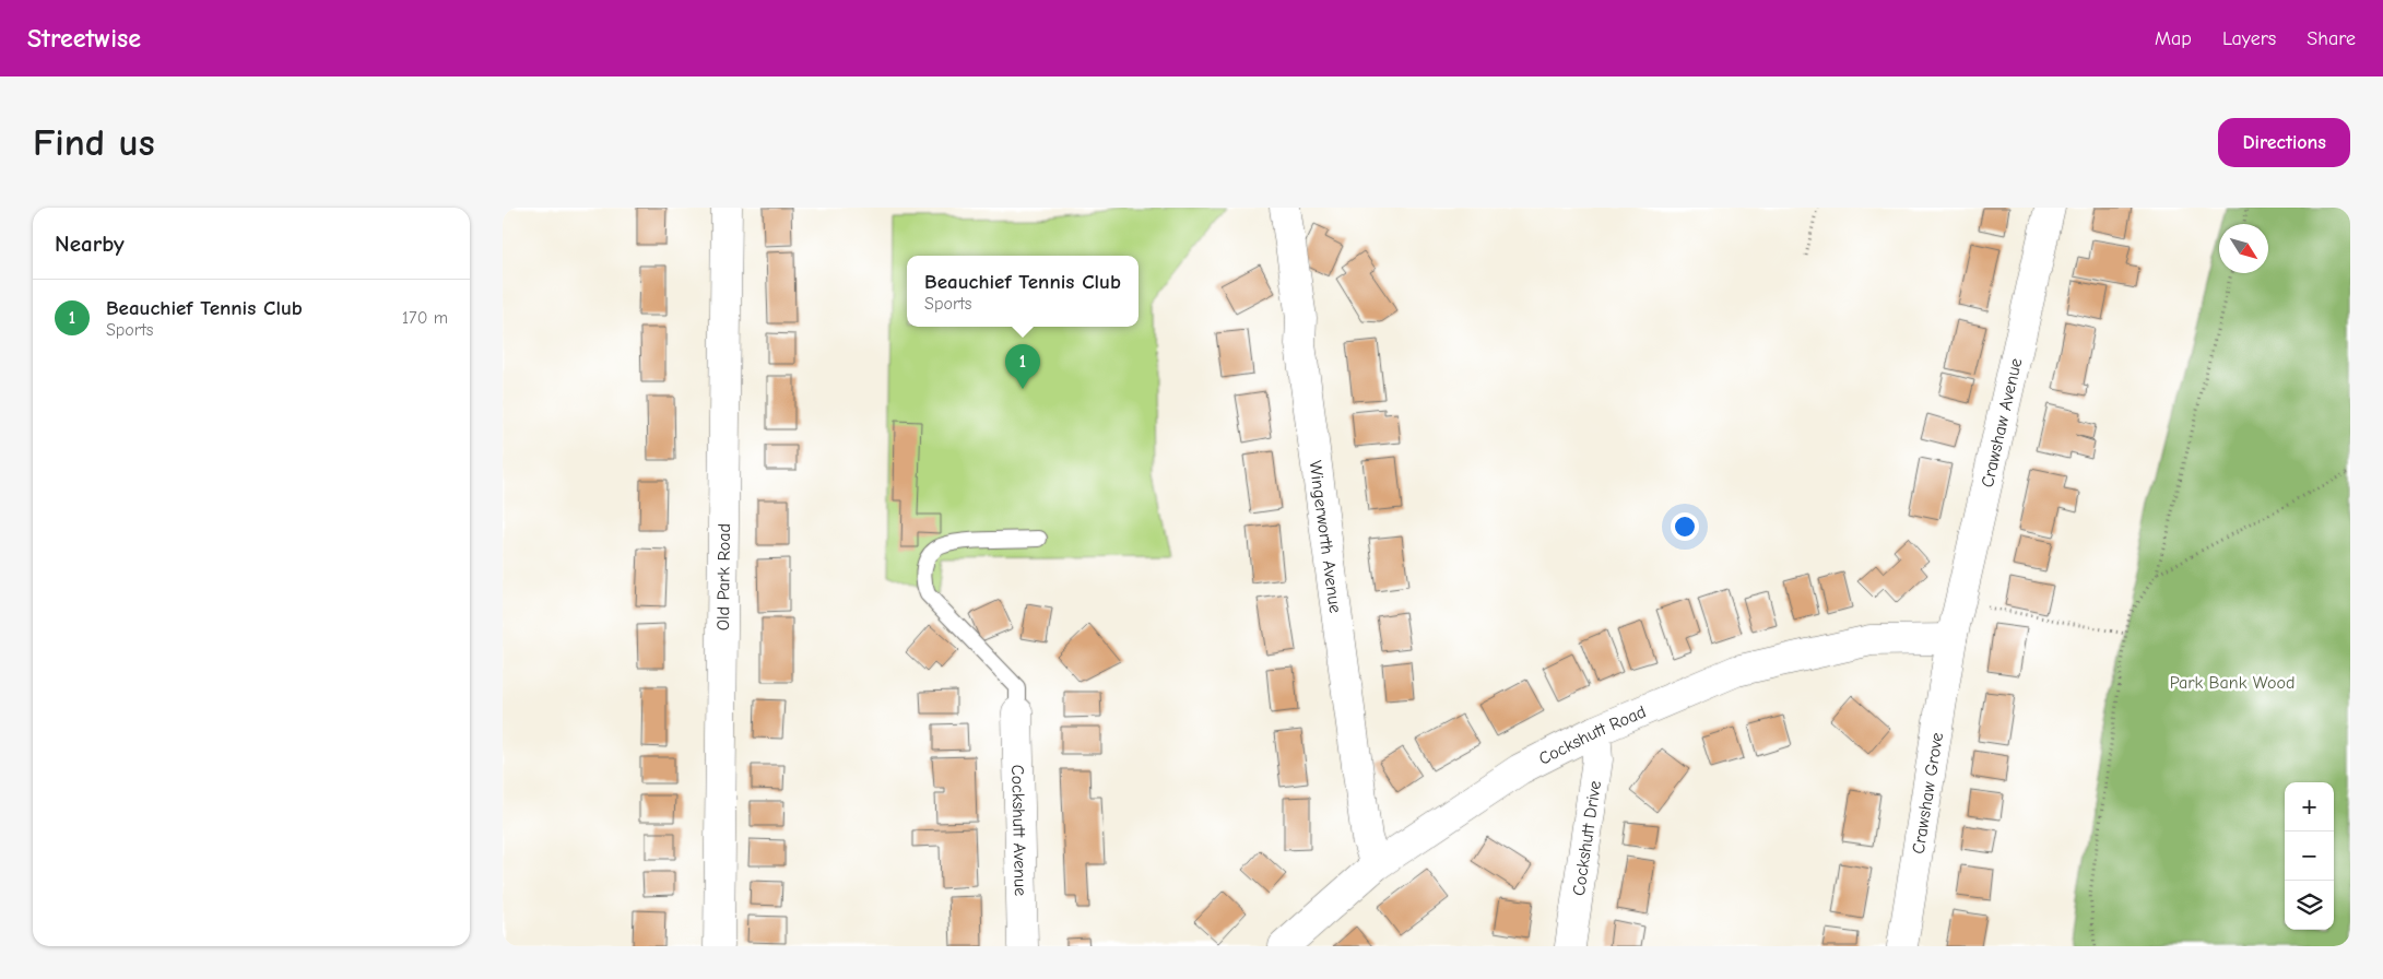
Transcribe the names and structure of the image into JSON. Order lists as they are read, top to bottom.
{
  "streets": {
    "street": [
      "Crawshaw Avenue",
      "Wingerworth Avenue",
      "Old Park Road",
      "Cockshutt Road",
      "Crawshaw Grove",
      "Cockshutt Avenue",
      "Cockshutt Drive"
    ]
  },
  "crossings": [
    ["Crawshaw Avenue", "Cockshutt Road"],
    ["Crawshaw Avenue", "Crawshaw Grove"],
    ["Wingerworth Avenue", "Cockshutt Road"],
    ["Cockshutt Road", "Crawshaw Grove"],
    ["Cockshutt Road", "Cockshutt Drive"]
  ],
  "parks": ["Park Bank Wood"],
  "north": "bottom right",
  "page": {
    "header": "Streetwise",
    "nav": ["Map", "Layers", "Share"],
    "buttons": "Directions",
    "title": "Find us",
    "heading": "Nearby",
    "popup": ["Beauchief Tennis Club", "Sports"],
    "list": [
      {
        "mark": "1",
        "name": "Beauchief Tennis Club",
        "note": "Sports",
        "value": "170 m"
      }
    ],
    "pins": "1",
    "map_buttons": ["+", "−"]
  }
}
